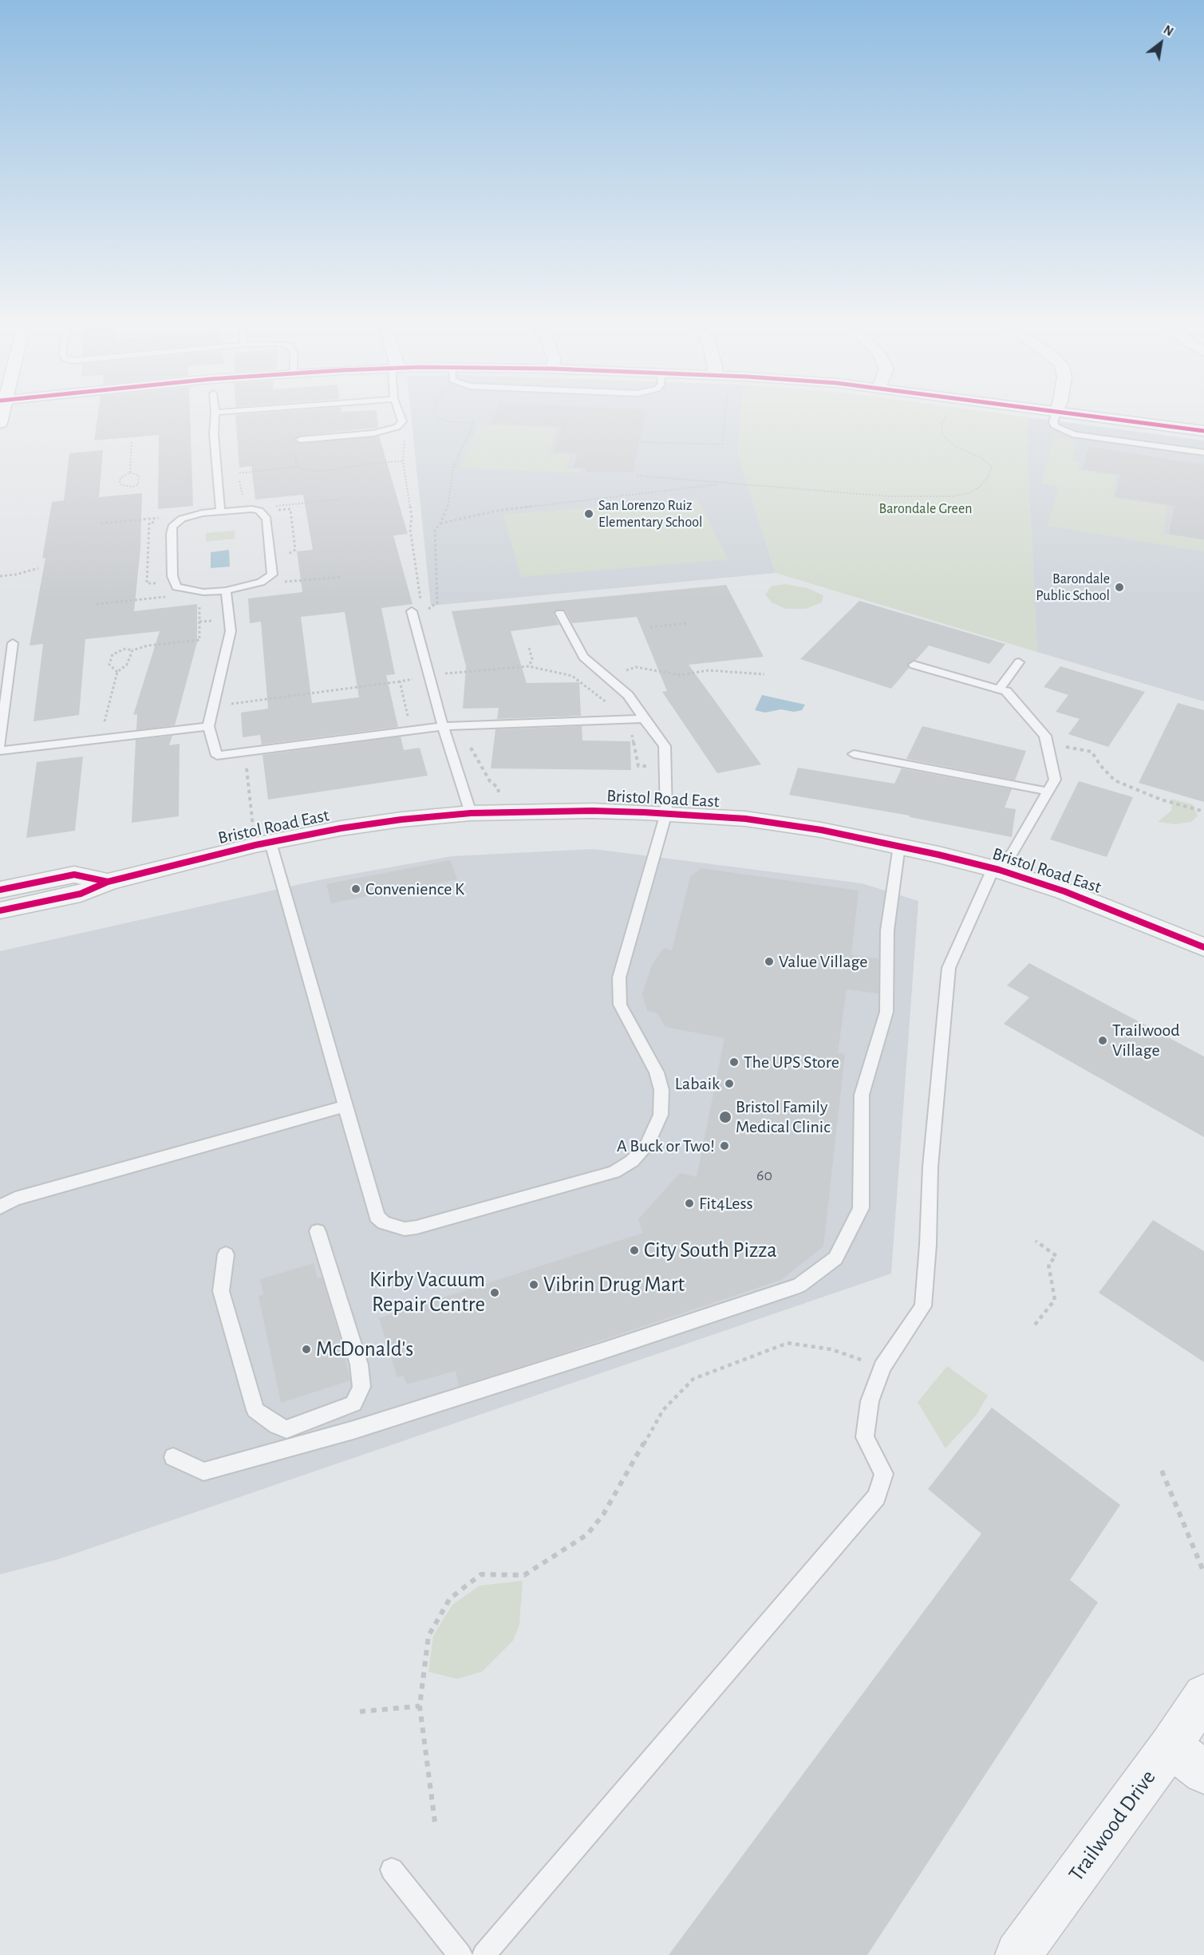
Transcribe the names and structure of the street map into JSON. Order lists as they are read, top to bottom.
{
  "streets": {
    "street": ["Bristol Road East", "Trailwood Drive"]
  },
  "parks": ["Barondale Green"],
  "places": [
    "San Lorenzo Ruiz Elementary School",
    "Barondale Public School",
    "Convenience K",
    "Value Village",
    "Trailwood Village",
    "The UPS Store",
    "Labaik",
    "Bristol Family Medical Clinic",
    "A Buck or Two!",
    "Fit4Less",
    "City South Pizza",
    "Vibrin Drug Mart",
    "Kirby Vacuum Repair Centre",
    "McDonald's"
  ],
  "house_numbers": ["60"],
  "north": "top right"
}
